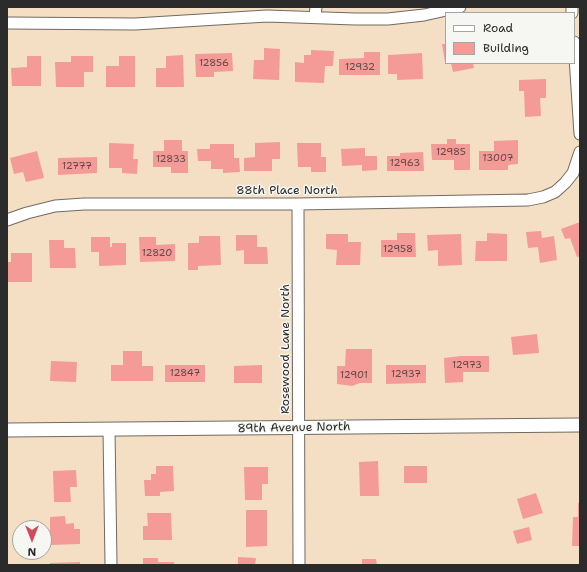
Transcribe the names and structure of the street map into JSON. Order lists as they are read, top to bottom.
{
  "streets": {
    "street": ["88th Place North", "Rosewood Lane North", "89th Avenue North"]
  },
  "crossings": [
    ["88th Place North", "Rosewood Lane North"],
    ["Rosewood Lane North", "89th Avenue North"]
  ],
  "house_numbers": [
    "12856",
    "12932",
    "12985",
    "13007",
    "12833",
    "12963",
    "12777",
    "12958",
    "12820",
    "12973",
    "12847",
    "12937",
    "12901"
  ],
  "legend": ["Road", "Building"],
  "north": "bottom"
}
